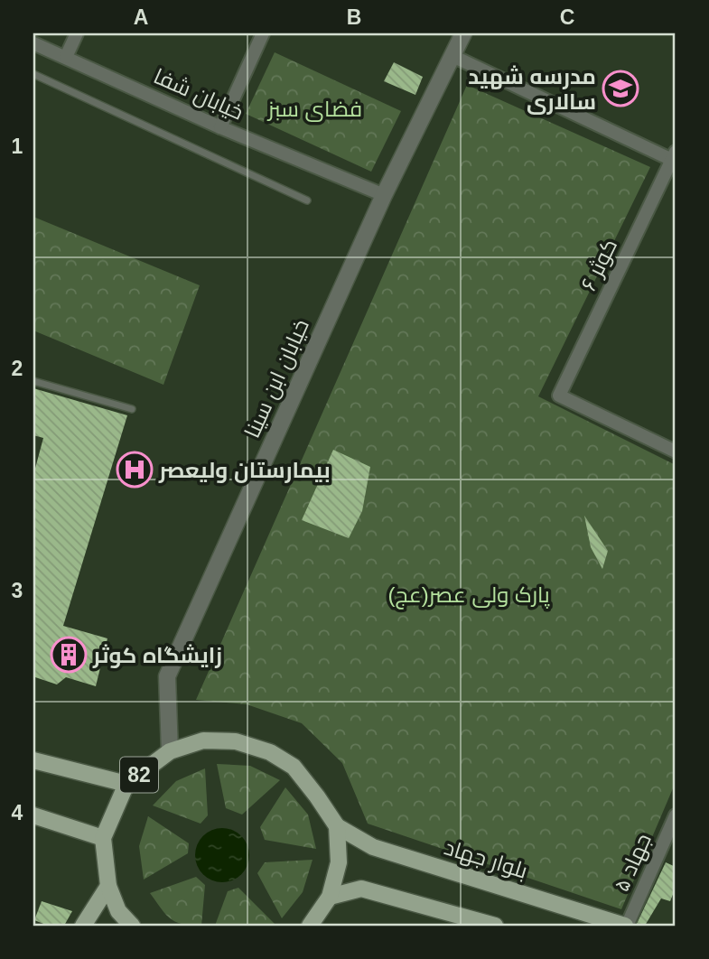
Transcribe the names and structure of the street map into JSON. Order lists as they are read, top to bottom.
{
  "streets": {
    "main road": ["82", "بلوار جهاد"],
    "street": [
      "خیابان شفا",
      "کوثر ۶",
      "خیابان ابن سینا",
      "جهاد ۵"
    ]
  },
  "crossings": [
    ["خیابان شفا", "خیابان ابن سینا"],
    ["خیابان ابن سینا", "82"],
    ["82", "بلوار جهاد"],
    ["بلوار جهاد", "جهاد ۵"]
  ],
  "parks": ["فضای سبز", "پارک ولی عصر(عج)"],
  "places": {
    "school or university": ["مدرسه شهید سالاری"],
    "hospital": ["بیمارستان ولیعصر"],
    "building": ["زایشگاه کوثر"]
  },
  "grid": {
    "columns": ["A", "B", "C"],
    "rows": [
      "1",
      "2",
      "3",
      "4"
    ]
  }
}
